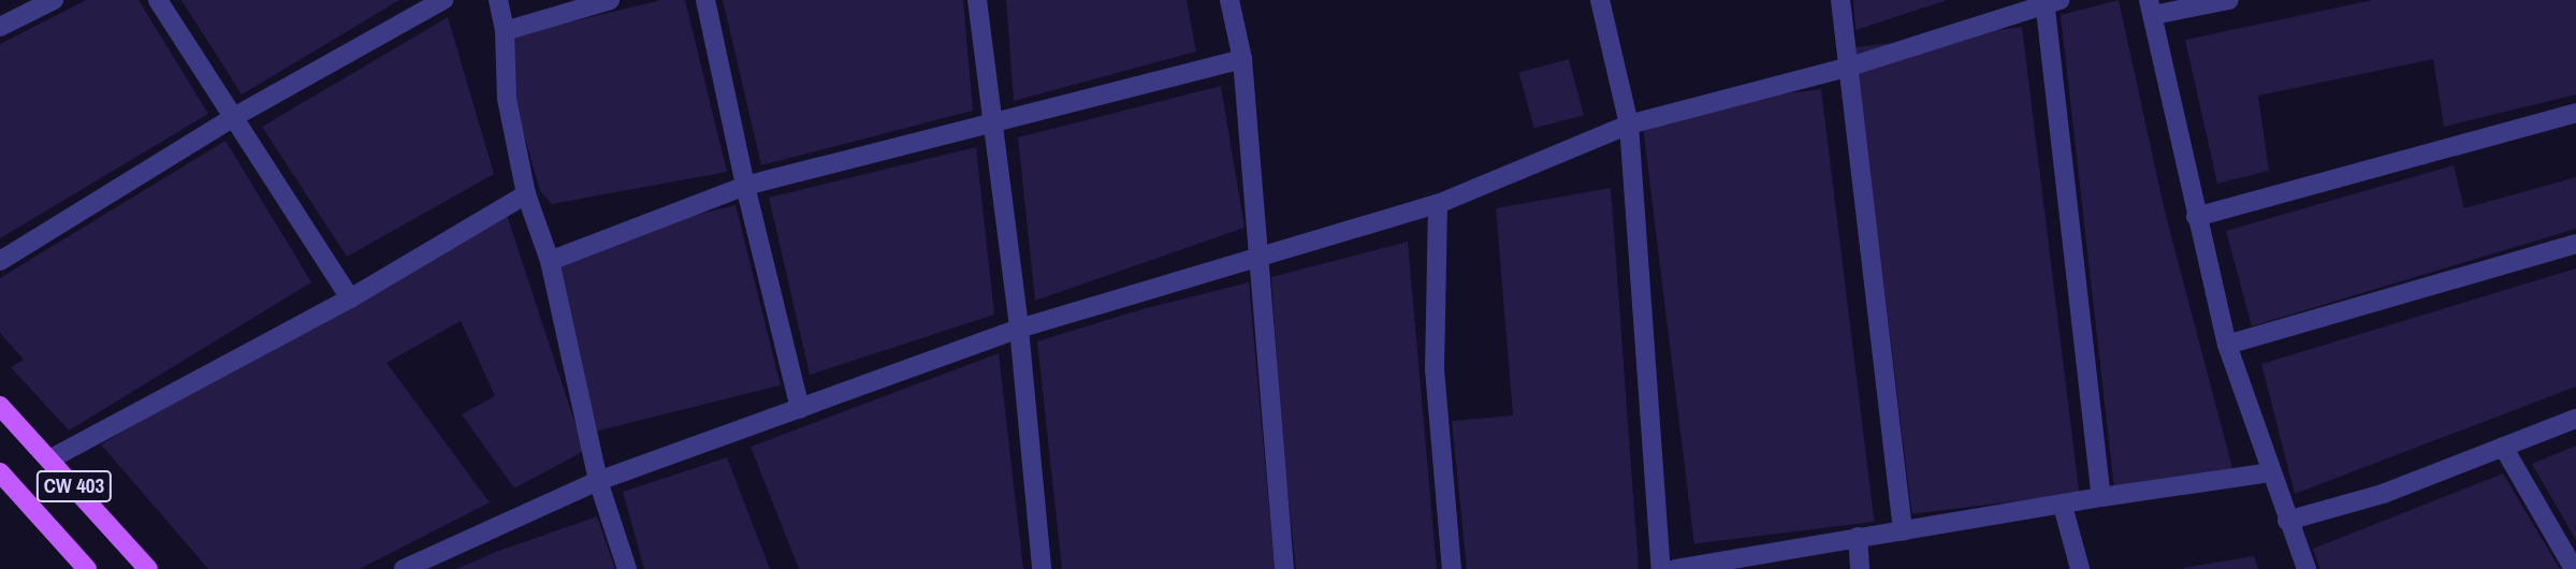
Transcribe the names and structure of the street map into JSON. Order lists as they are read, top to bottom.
{
  "streets": {
    "main road": ["CW 403"]
  }
}
